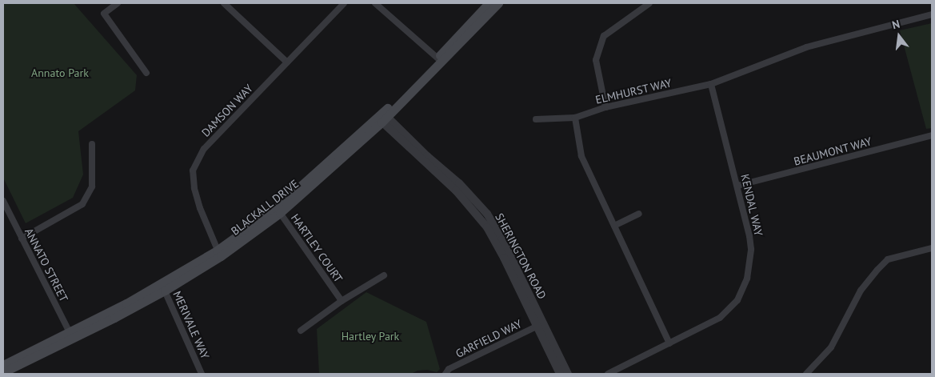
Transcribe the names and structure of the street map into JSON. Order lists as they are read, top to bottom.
{
  "streets": {
    "main road": ["BLACKALL DRIVE"],
    "street": [
      "ELMHURST WAY",
      "DAMSON WAY",
      "BEAUMONT WAY",
      "KENDAL WAY",
      "HARTLEY COURT",
      "SHERINGTON ROAD",
      "ANNATO STREET",
      "MERIVALE WAY",
      "GARFIELD WAY"
    ]
  },
  "crossings": [
    ["ELMHURST WAY", "KENDAL WAY"],
    ["DAMSON WAY", "BLACKALL DRIVE"],
    ["BEAUMONT WAY", "KENDAL WAY"],
    ["BLACKALL DRIVE", "HARTLEY COURT"],
    ["BLACKALL DRIVE", "SHERINGTON ROAD"],
    ["BLACKALL DRIVE", "ANNATO STREET"],
    ["BLACKALL DRIVE", "MERIVALE WAY"],
    ["SHERINGTON ROAD", "GARFIELD WAY"]
  ],
  "parks": ["Annato Park", "Hartley Park"],
  "north": "top"
}
